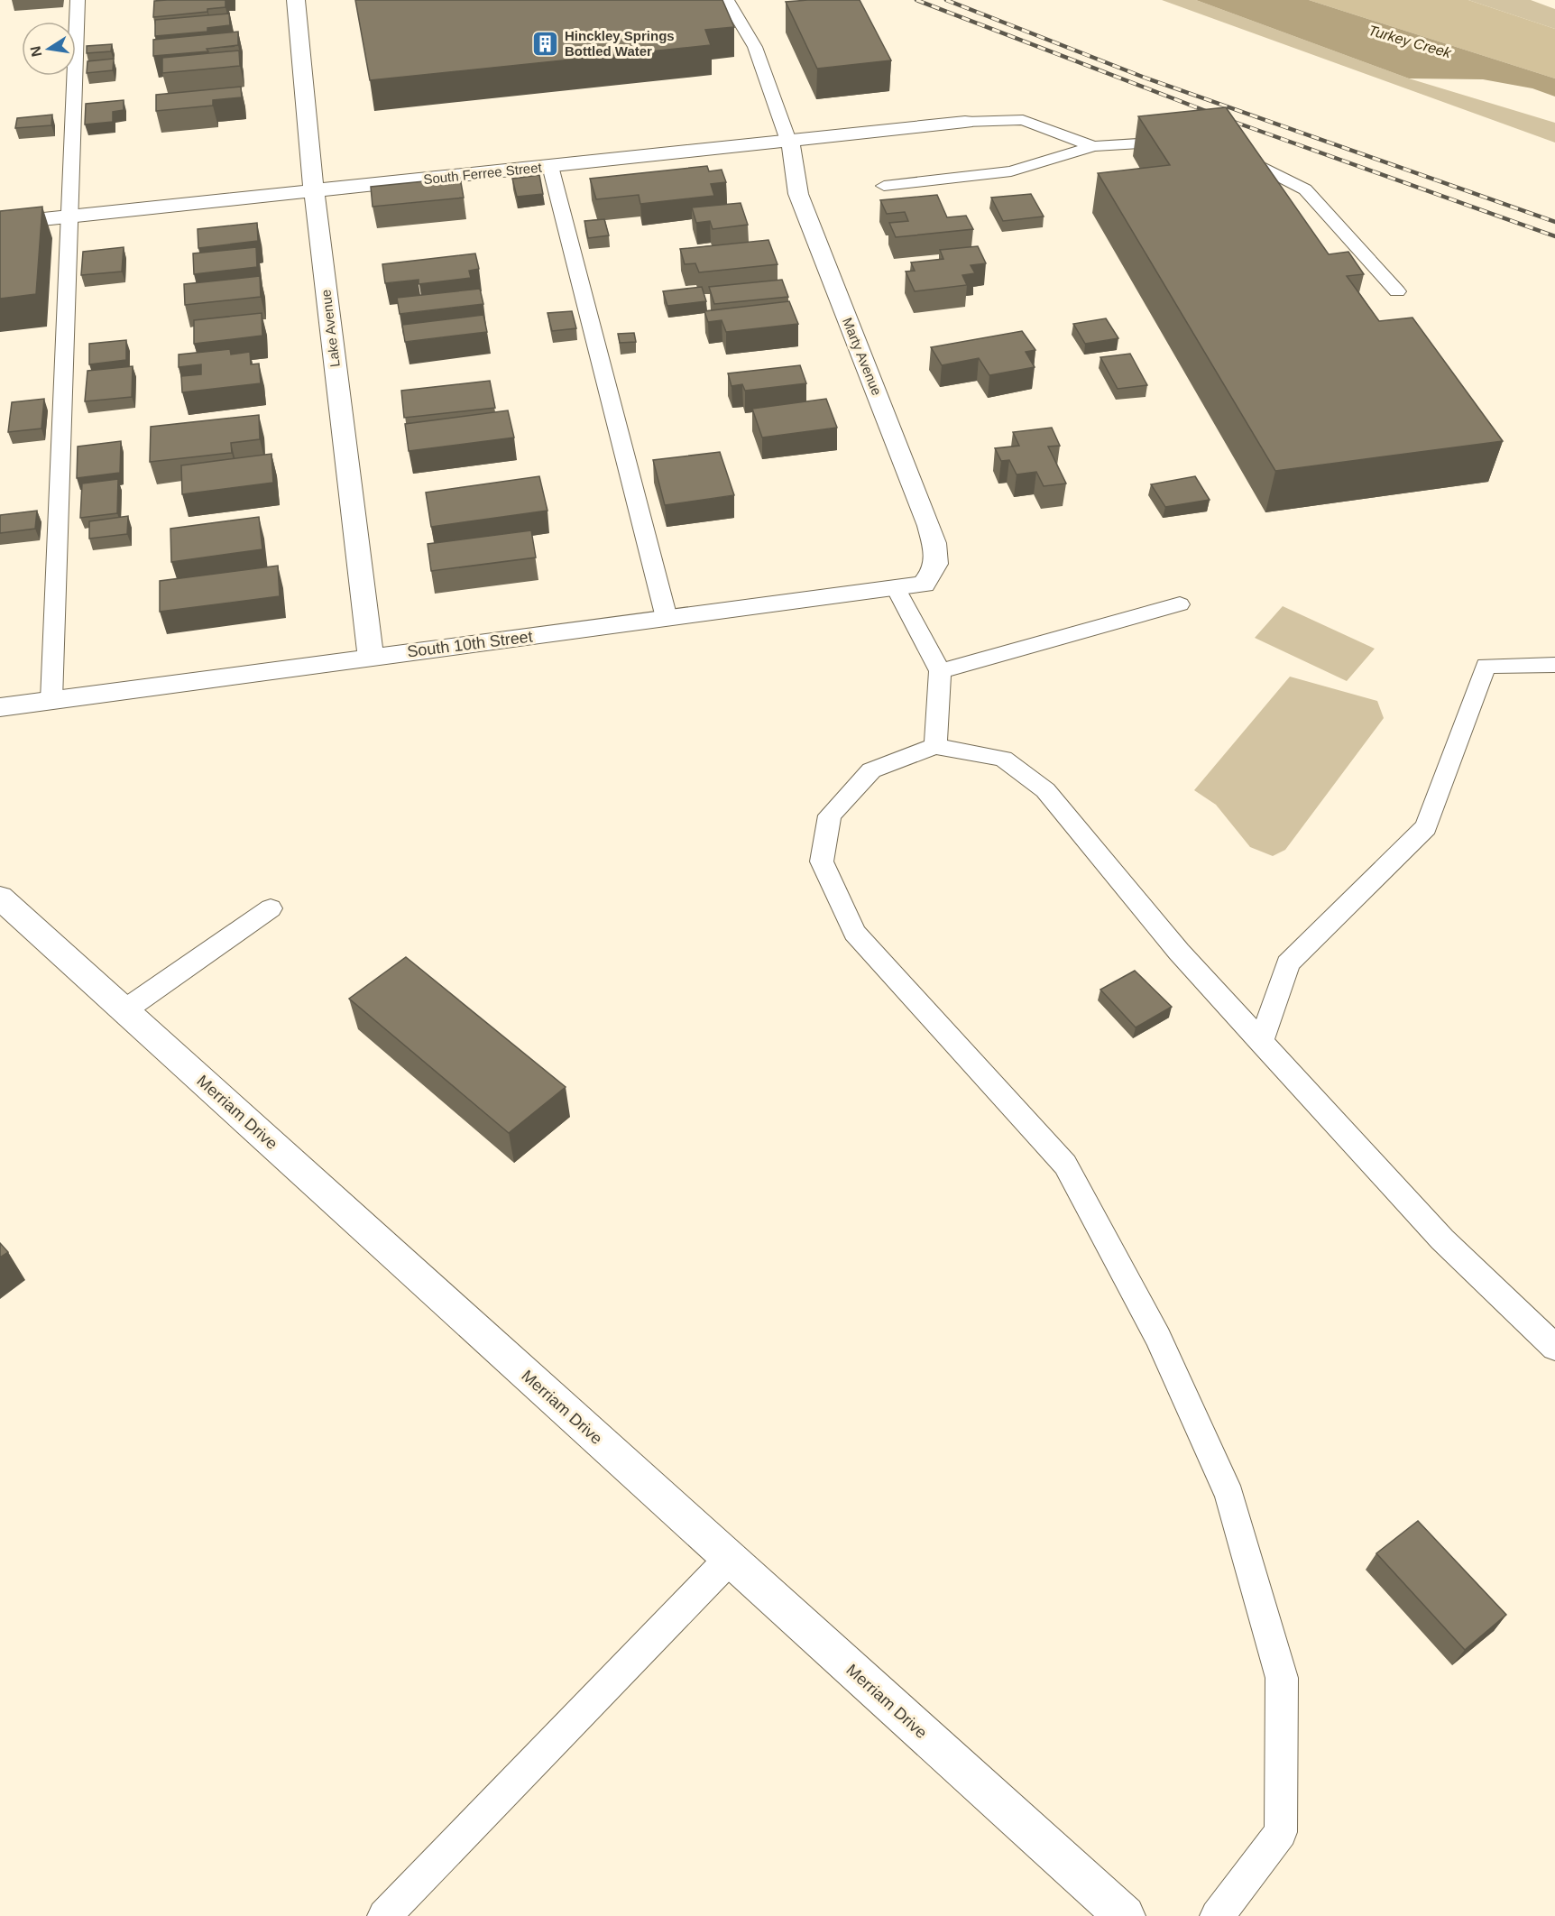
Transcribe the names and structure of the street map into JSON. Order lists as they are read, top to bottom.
{
  "streets": {
    "street": [
      "South Ferree Street",
      "Lake Avenue",
      "Marty Avenue",
      "South 10th Street",
      "Merriam Drive"
    ]
  },
  "crossings": [
    ["South Ferree Street", "Lake Avenue"],
    ["South Ferree Street", "Marty Avenue"],
    ["Lake Avenue", "South 10th Street"],
    ["Marty Avenue", "South 10th Street"]
  ],
  "water": ["Turkey Creek"],
  "places": {
    "building": ["Hinckley Springs Bottled Water"]
  },
  "north": "left"
}
